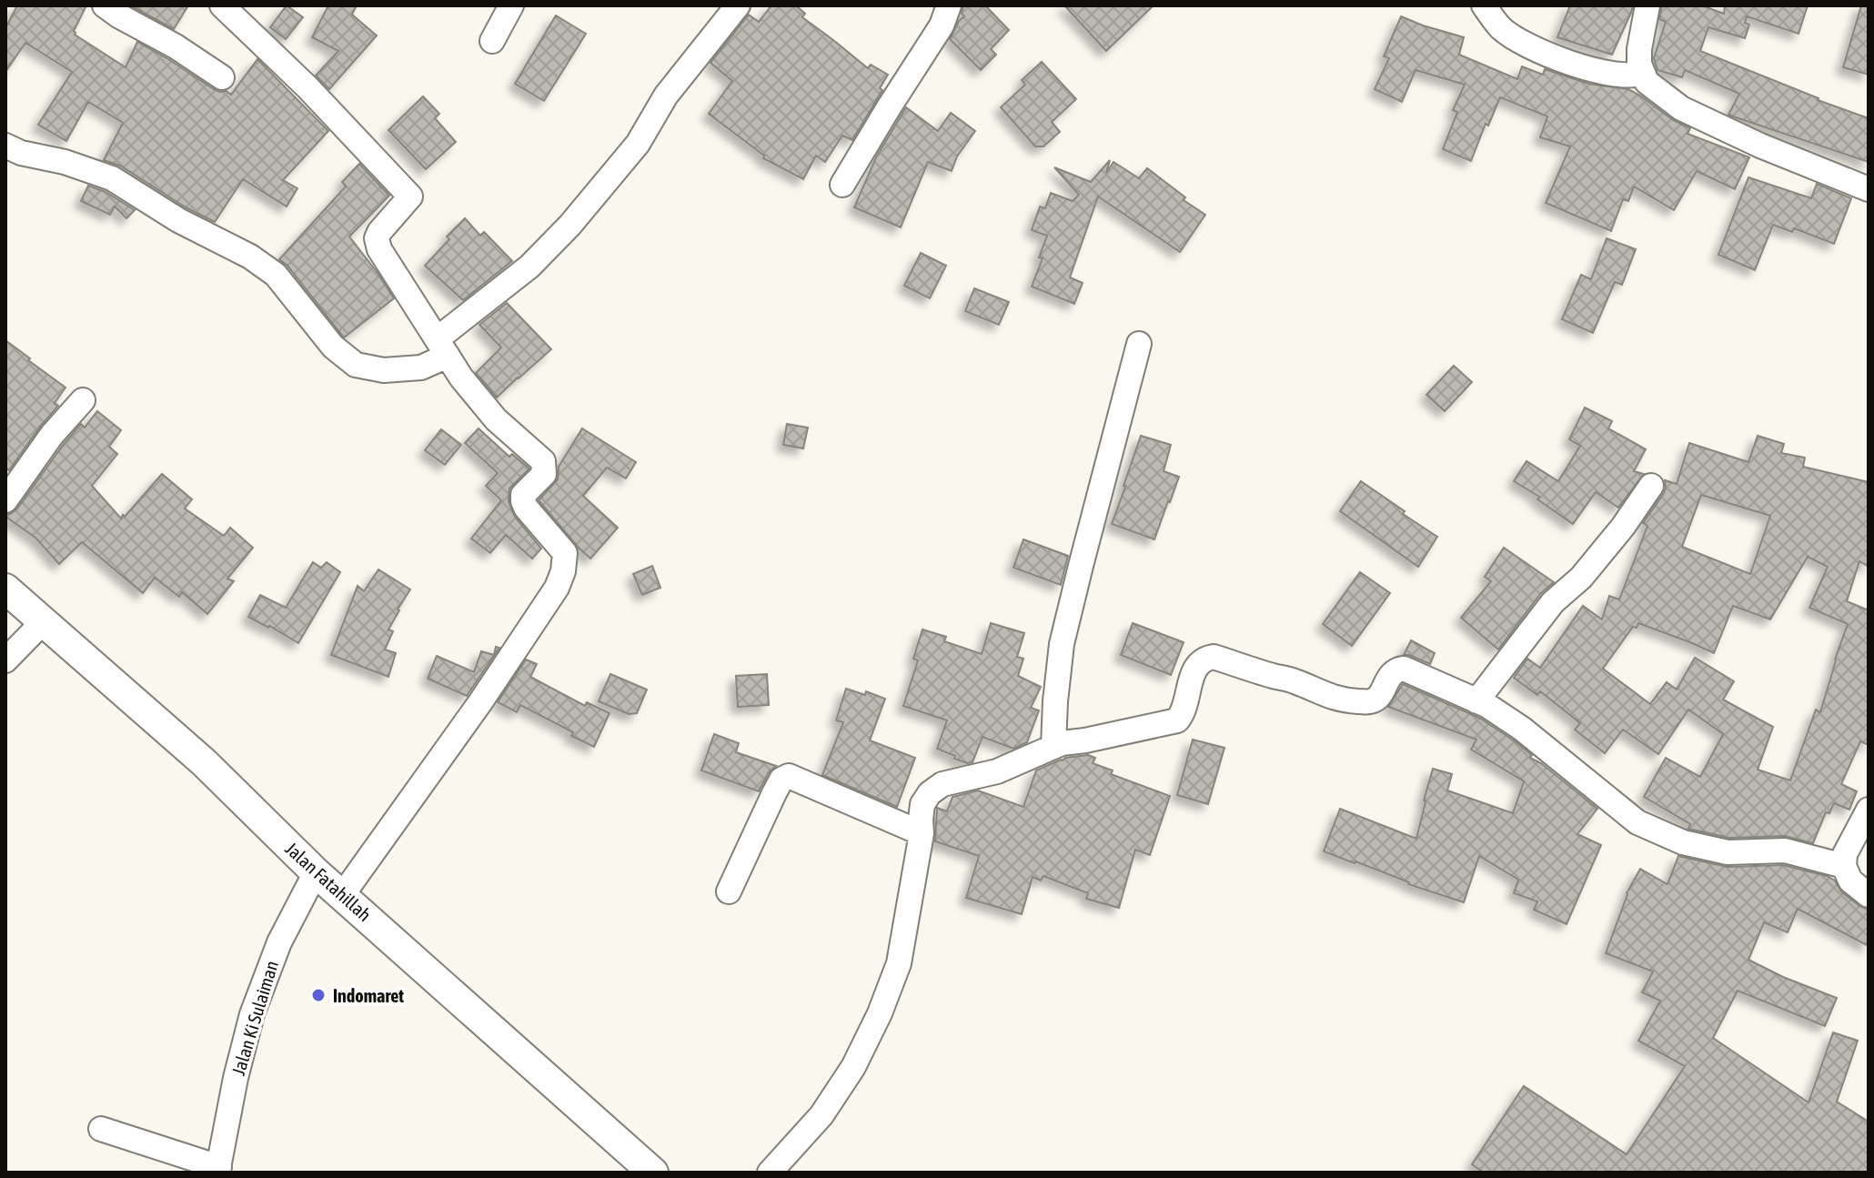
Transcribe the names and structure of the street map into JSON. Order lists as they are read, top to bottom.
{
  "streets": {
    "street": ["Jalan Fatahillah", "Jalan Ki Sulaiman"]
  },
  "crossings": [
    ["Jalan Fatahillah", "Jalan Ki Sulaiman"]
  ],
  "places": ["Indomaret"]
}
